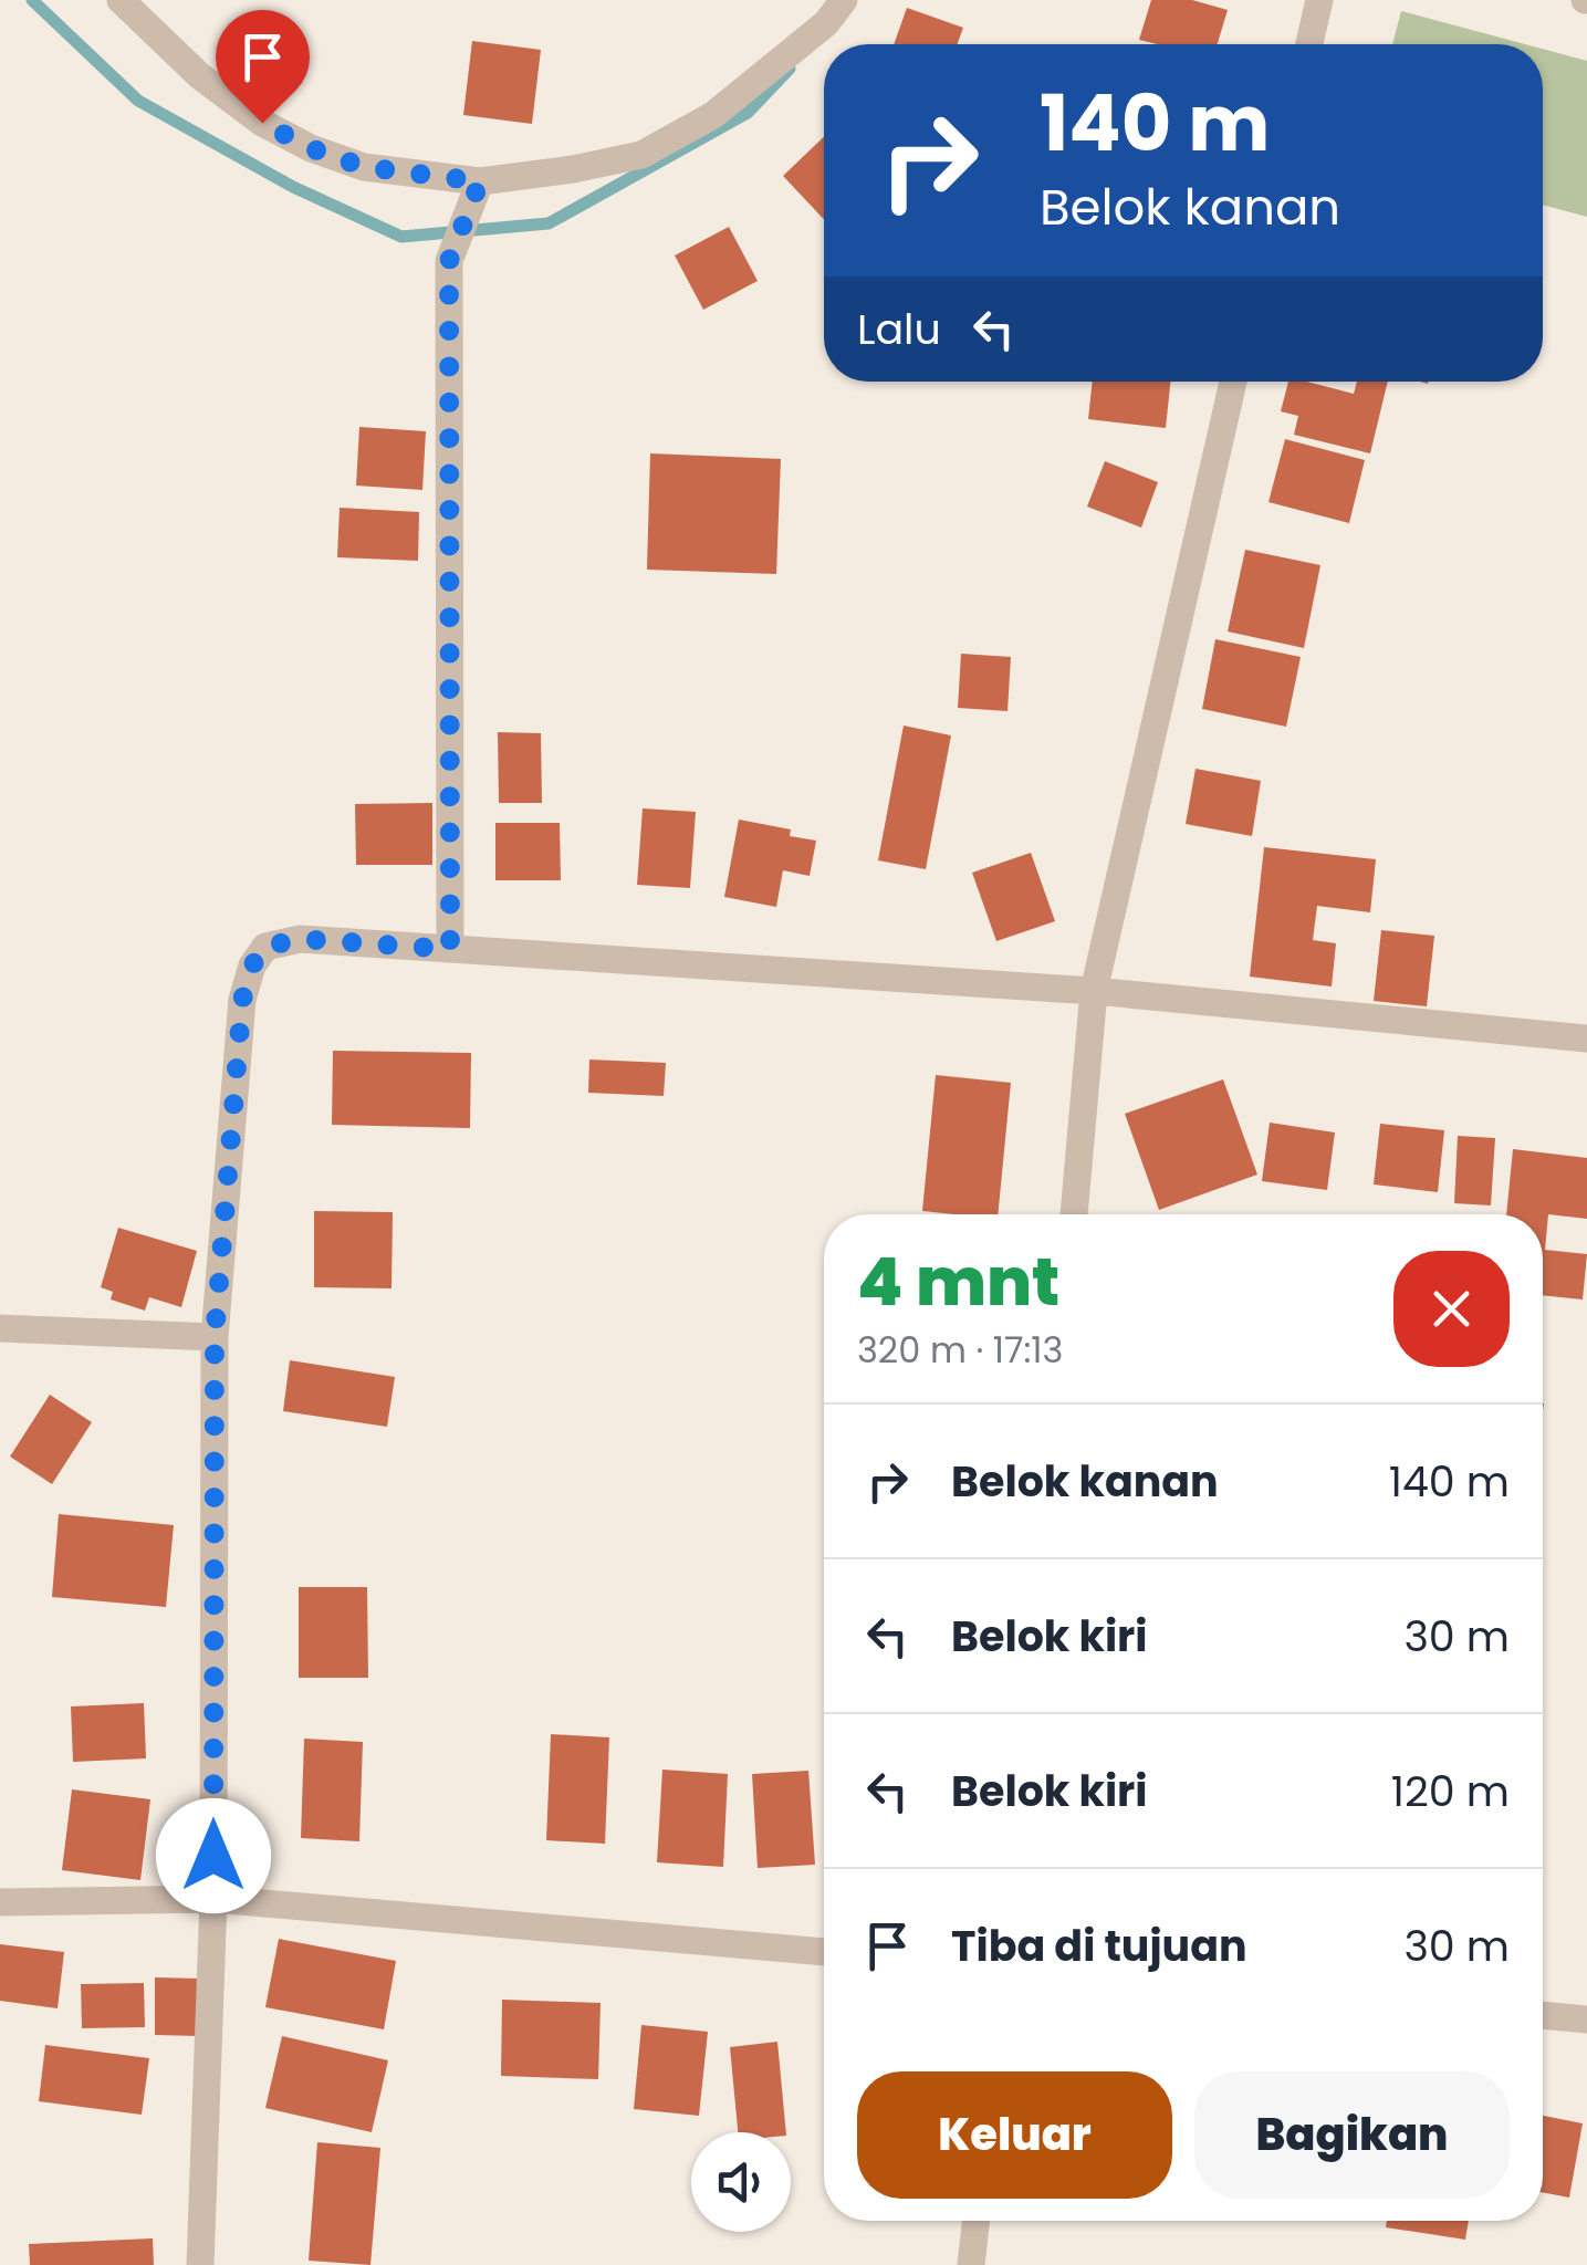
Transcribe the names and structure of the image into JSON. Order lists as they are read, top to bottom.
{
  "page": {
    "turn": ["140 m", "Belok kanan"],
    "then": "Lalu",
    "heading": ["4 mnt", "320 m · 17:13"],
    "list": [
      {
        "name": "Belok kanan",
        "value": "140 m"
      },
      {
        "name": "Belok kiri",
        "value": "30 m"
      },
      {
        "name": "Belok kiri",
        "value": "120 m"
      },
      {
        "name": "Tiba di tujuan",
        "value": "30 m"
      }
    ],
    "buttons": ["Keluar", "Bagikan"]
  }
}
